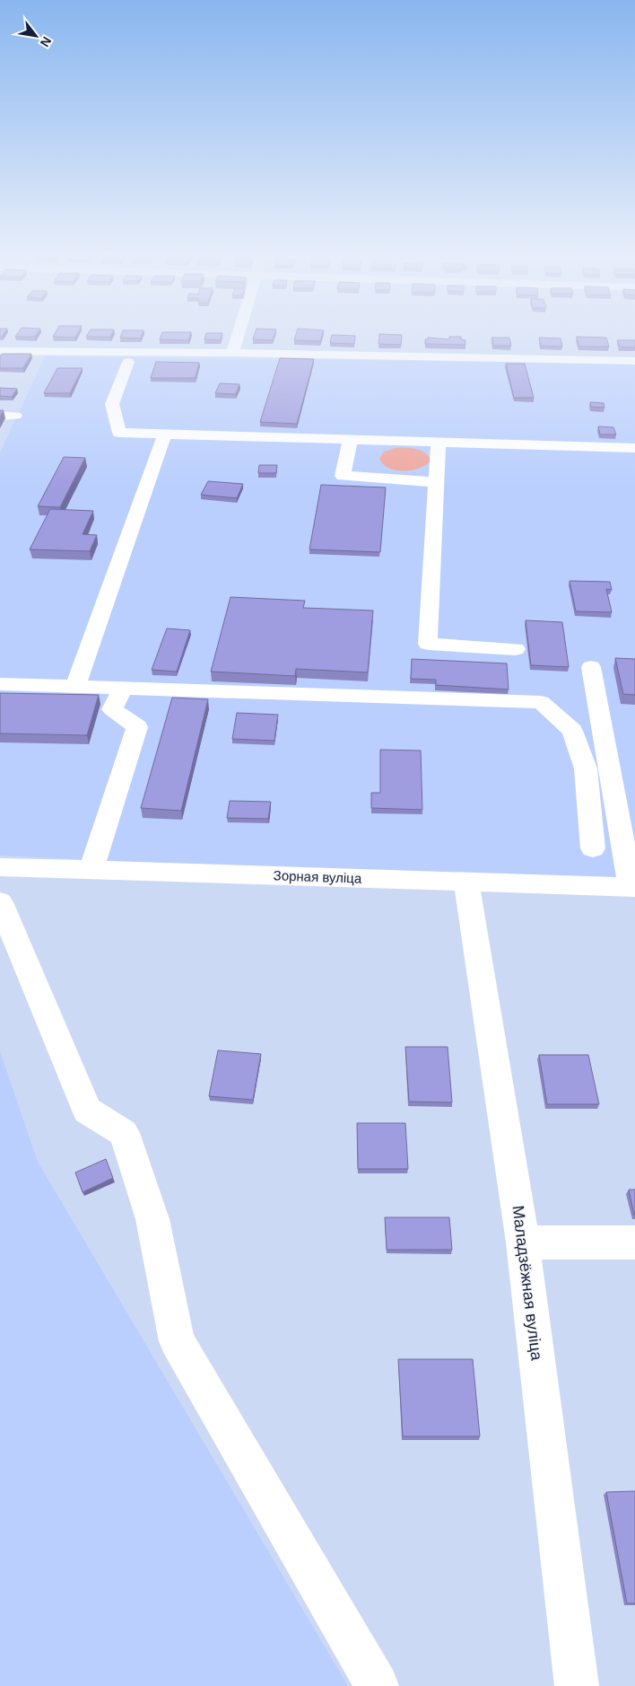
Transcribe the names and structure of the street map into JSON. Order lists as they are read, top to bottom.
{
  "streets": {
    "street": ["Зорная вуліца", "Маладзёжная вуліца"]
  },
  "crossings": [
    ["Зорная вуліца", "Маладзёжная вуліца"]
  ],
  "north": "bottom right"
}
